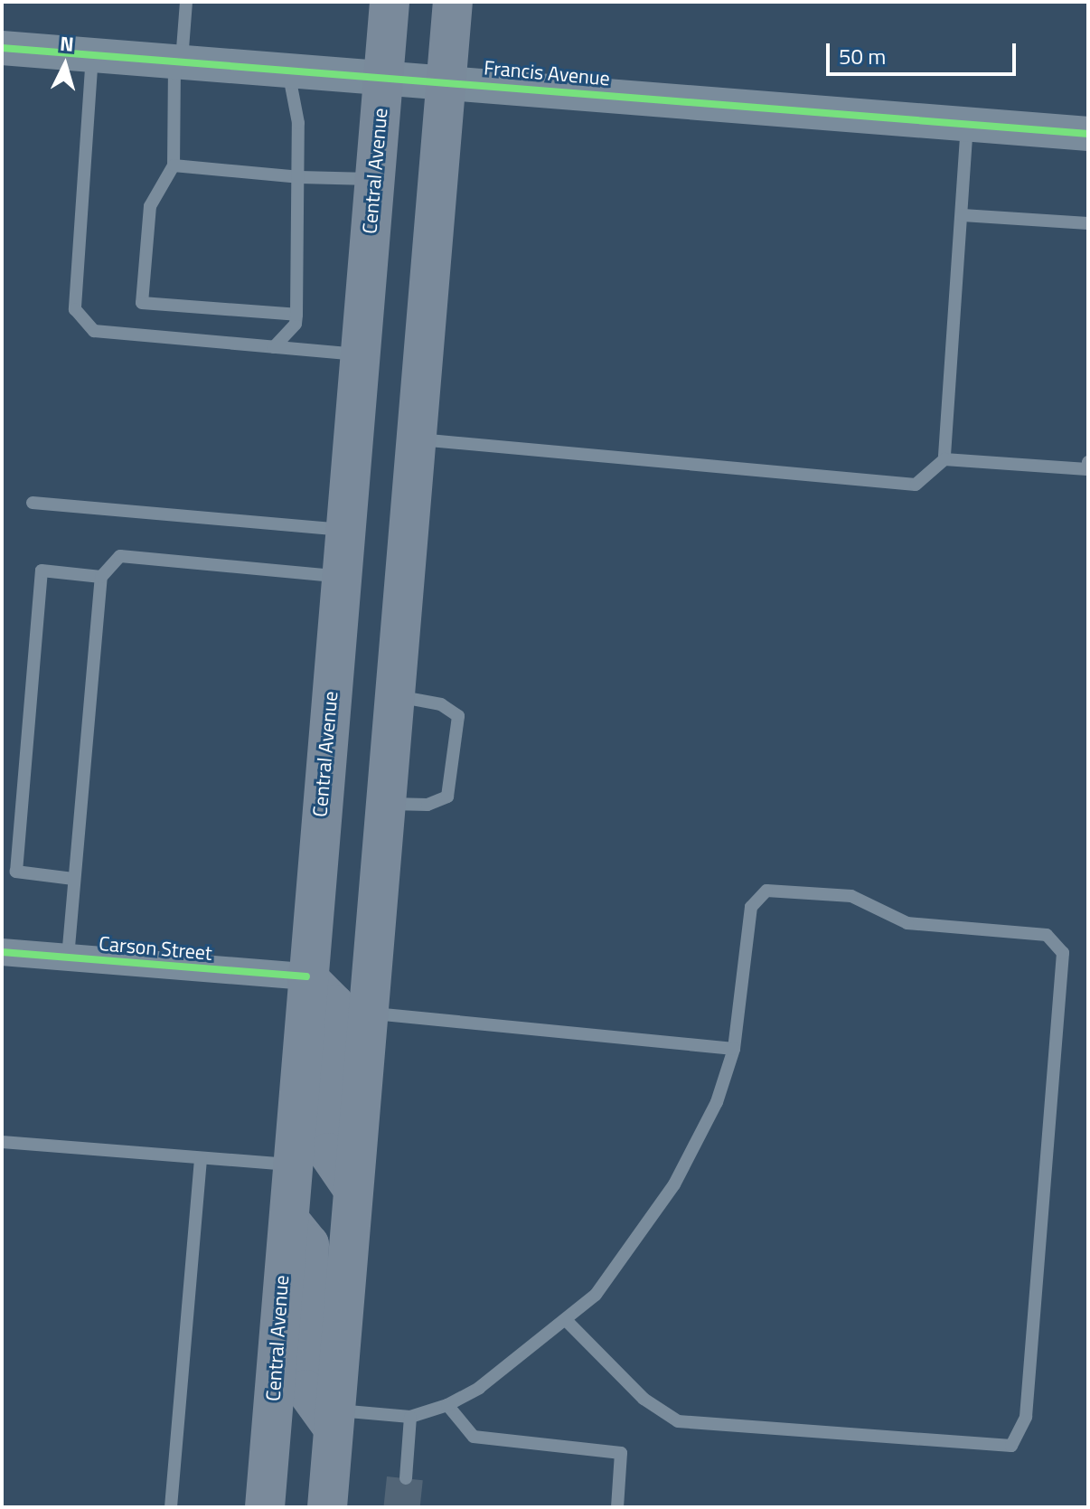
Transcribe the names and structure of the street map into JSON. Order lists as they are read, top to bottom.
{
  "streets": {
    "main road": ["Central Avenue"],
    "street": ["Francis Avenue", "Carson Street"]
  },
  "crossings": [
    ["Francis Avenue", "Central Avenue"],
    ["Central Avenue", "Carson Street"]
  ],
  "scale_bar": "50 m",
  "north": "top"
}
